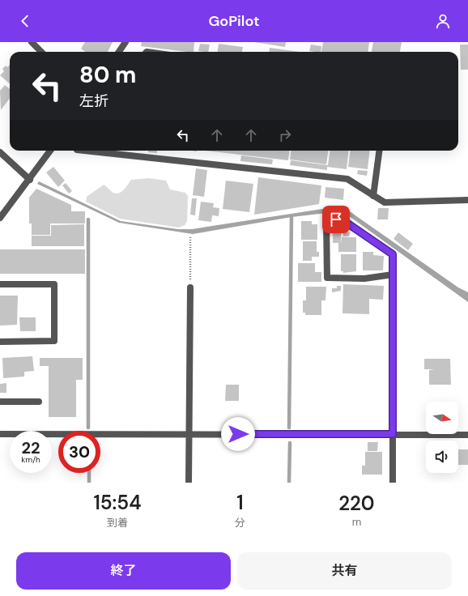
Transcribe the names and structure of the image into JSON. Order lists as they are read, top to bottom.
{
  "north": "right",
  "page": {
    "header": "GoPilot",
    "turn": ["80 m", "左折"],
    "speed": "22 km/h",
    "limit": "30",
    "eta": [
      "15:54",
      "到着",
      "1",
      "分",
      "220",
      "m"
    ],
    "buttons": ["終了", "共有"]
  }
}
